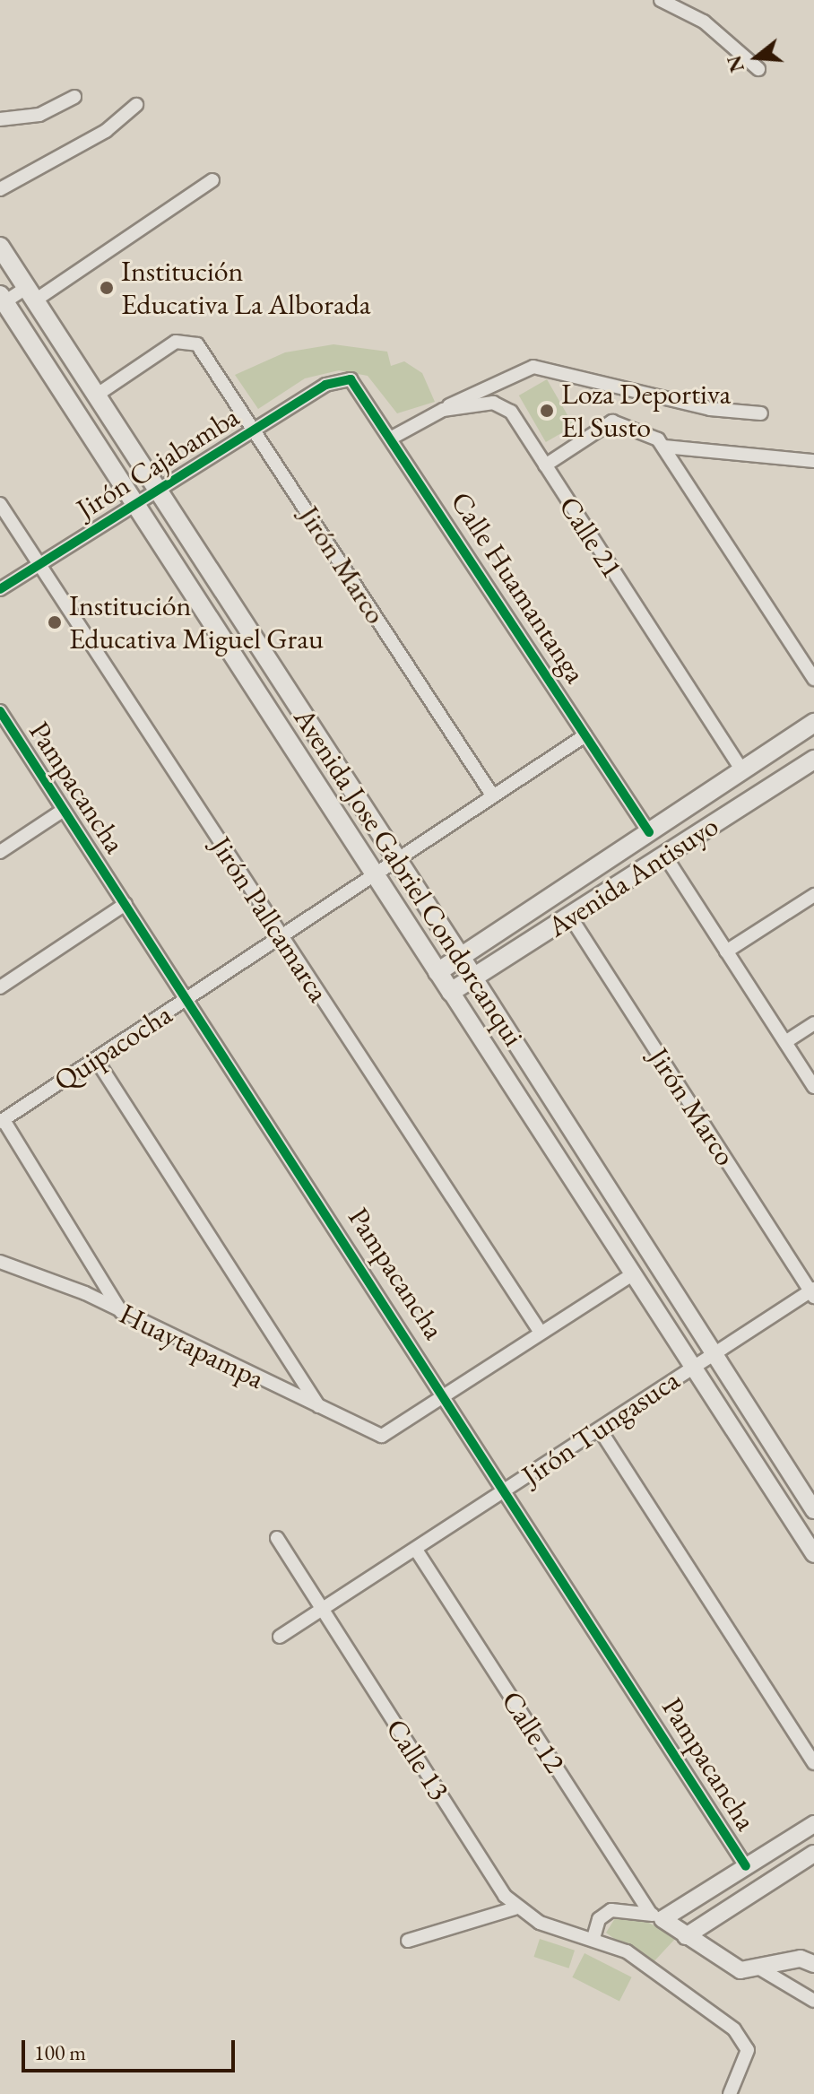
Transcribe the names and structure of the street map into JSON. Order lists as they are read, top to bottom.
{
  "streets": {
    "main road": ["Avenida Antisuyo", "Avenida Jose Gabriel Condorcanqui"],
    "street": [
      "Jirón Cajabamba",
      "Calle 21",
      "Jirón Marco",
      "Calle Huamantanga",
      "Pampacancha",
      "Jirón Pallcamarca",
      "Quipacocha",
      "Huaytapampa",
      "Jirón Tungasuca",
      "Calle 12",
      "Calle 13"
    ]
  },
  "crossings": [
    ["Jirón Cajabamba", "Jirón Marco"],
    ["Jirón Cajabamba", "Calle Huamantanga"],
    ["Jirón Cajabamba", "Avenida Jose Gabriel Condorcanqui"],
    ["Jirón Cajabamba", "Jirón Pallcamarca"],
    ["Calle 21", "Calle Huamantanga"],
    ["Calle 21", "Avenida Antisuyo"],
    ["Jirón Marco", "Avenida Antisuyo"],
    ["Jirón Marco", "Avenida Jose Gabriel Condorcanqui"],
    ["Jirón Marco", "Quipacocha"],
    ["Jirón Marco", "Jirón Tungasuca"],
    ["Calle Huamantanga", "Avenida Antisuyo"],
    ["Calle Huamantanga", "Quipacocha"],
    ["Pampacancha", "Quipacocha"],
    ["Pampacancha", "Huaytapampa"],
    ["Pampacancha", "Jirón Tungasuca"],
    ["Avenida Antisuyo", "Avenida Jose Gabriel Condorcanqui"],
    ["Avenida Jose Gabriel Condorcanqui", "Quipacocha"],
    ["Avenida Jose Gabriel Condorcanqui", "Jirón Tungasuca"],
    ["Jirón Pallcamarca", "Quipacocha"],
    ["Jirón Tungasuca", "Calle 12"],
    ["Jirón Tungasuca", "Calle 13"]
  ],
  "places": ["Institución Educativa La Alborada", "Loza Deportiva El Susto", "Institución Educativa Miguel Grau"],
  "scale_bar": "100 m",
  "north": "left"
}
